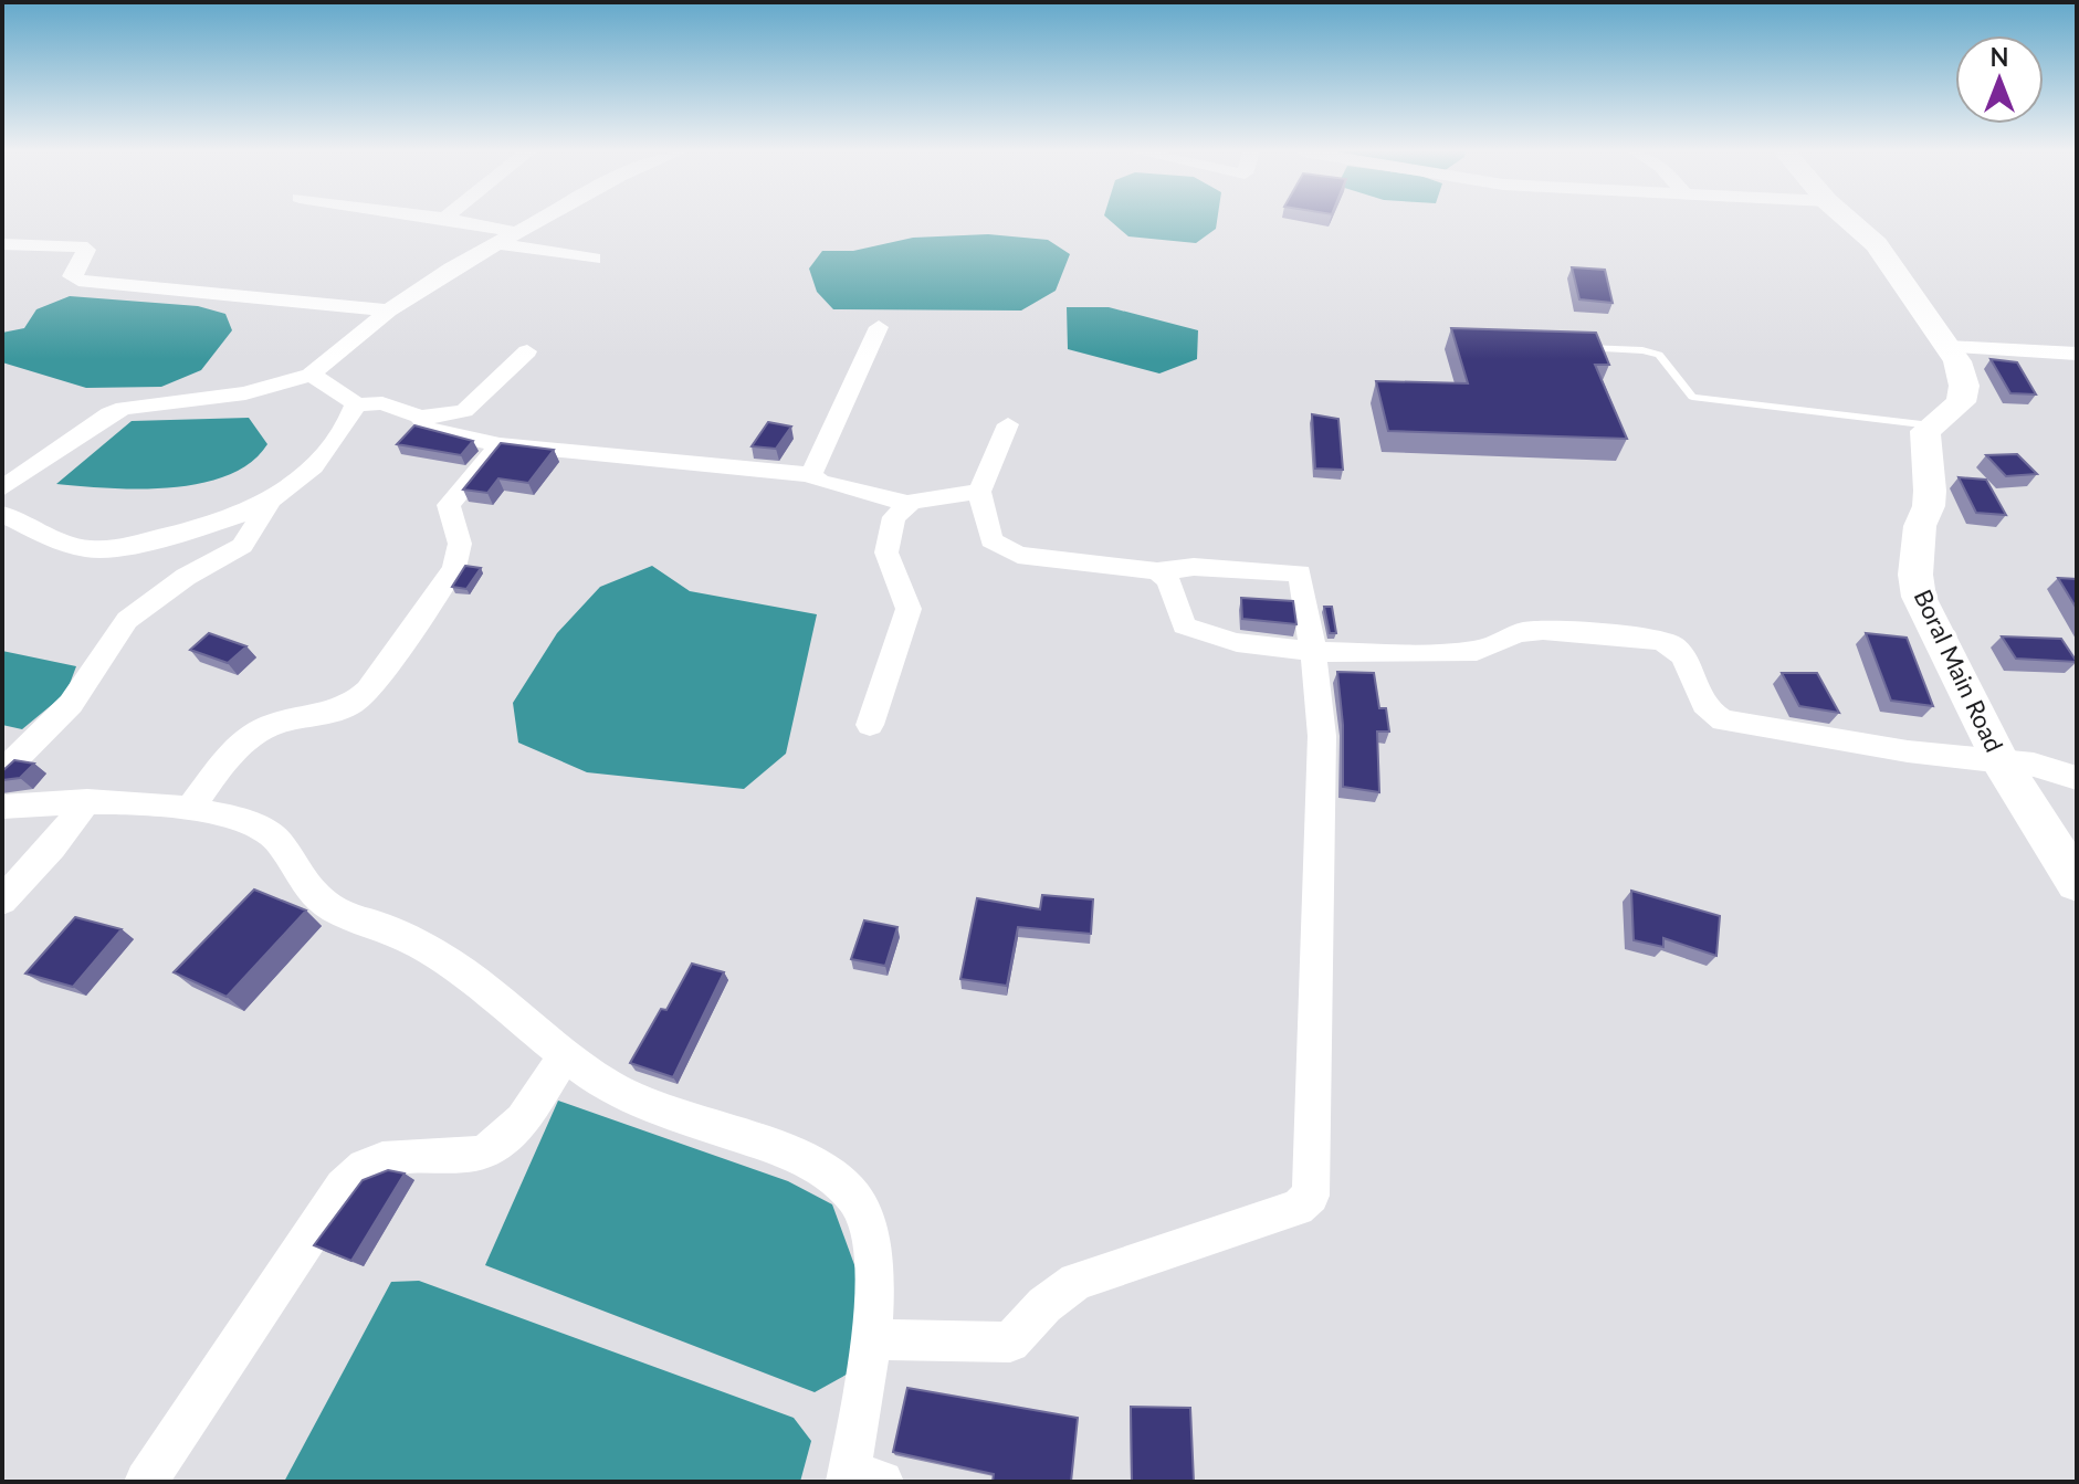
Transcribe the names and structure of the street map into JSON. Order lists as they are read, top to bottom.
{
  "streets": {
    "main road": ["Boral Main Road"]
  },
  "north": "top"
}
